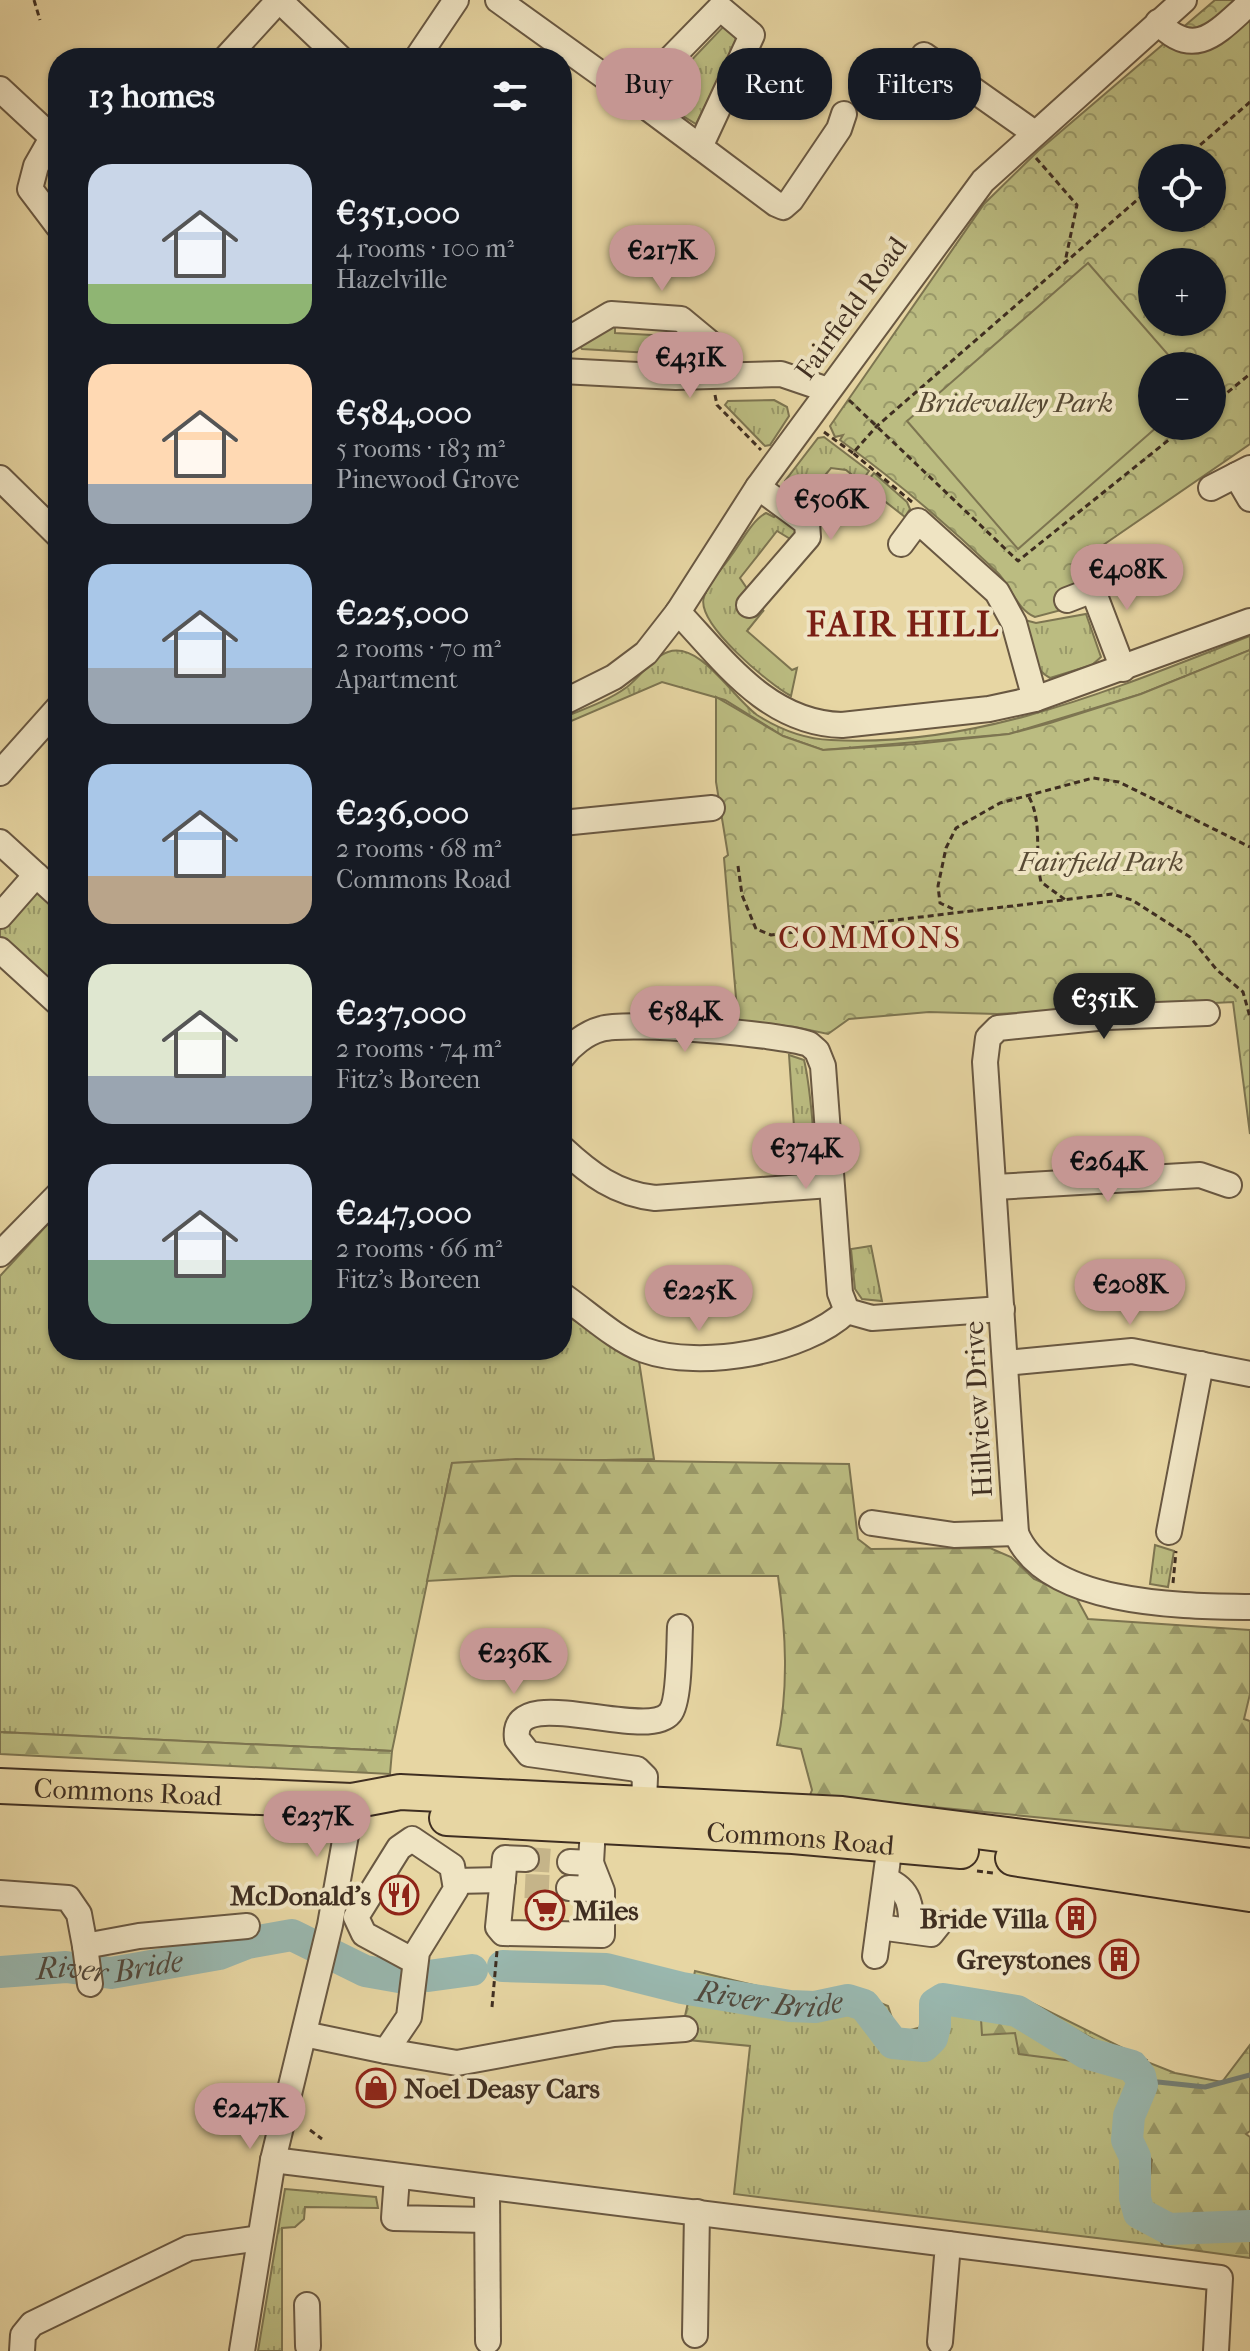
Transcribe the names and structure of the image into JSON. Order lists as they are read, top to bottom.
{
  "streets": {
    "highway": ["Commons Road"],
    "street": ["Fairfield Road", "Hillview Drive"]
  },
  "districts": ["FAIR HILL", "COMMONS"],
  "water": ["River Bride"],
  "parks": ["Bridevalley Park", "Fairfield Park"],
  "places": {
    "restaurant": ["McDonald's"],
    "supermarket": ["Miles"],
    "building": ["Bride Villa", "Greystones"],
    "shop": ["Noel Deasy Cars"]
  },
  "page": {
    "chip": ["Buy", "Rent", "Filters"],
    "heading": "13 homes",
    "map_buttons": ["+", "−"],
    "list": [
      {
        "name": "€351,000",
        "note": "4 rooms · 100 m² · Hazelville"
      },
      {
        "name": "€584,000",
        "note": "5 rooms · 183 m² · Pinewood Grove"
      },
      {
        "name": "€225,000",
        "note": "2 rooms · 70 m² · Apartment"
      },
      {
        "name": "€236,000",
        "note": "2 rooms · 68 m² · Commons Road"
      },
      {
        "name": "€237,000",
        "note": "2 rooms · 74 m² · Fitz's Boreen"
      },
      {
        "name": "€247,000",
        "note": "2 rooms · 66 m² · Fitz's Boreen"
      }
    ],
    "price": [
      "€217K",
      "€431K",
      "€506K",
      "€408K",
      "€351K",
      "€584K",
      "€374K",
      "€264K",
      "€208K",
      "€225K",
      "€236K",
      "€237K",
      "€247K"
    ]
  }
}
